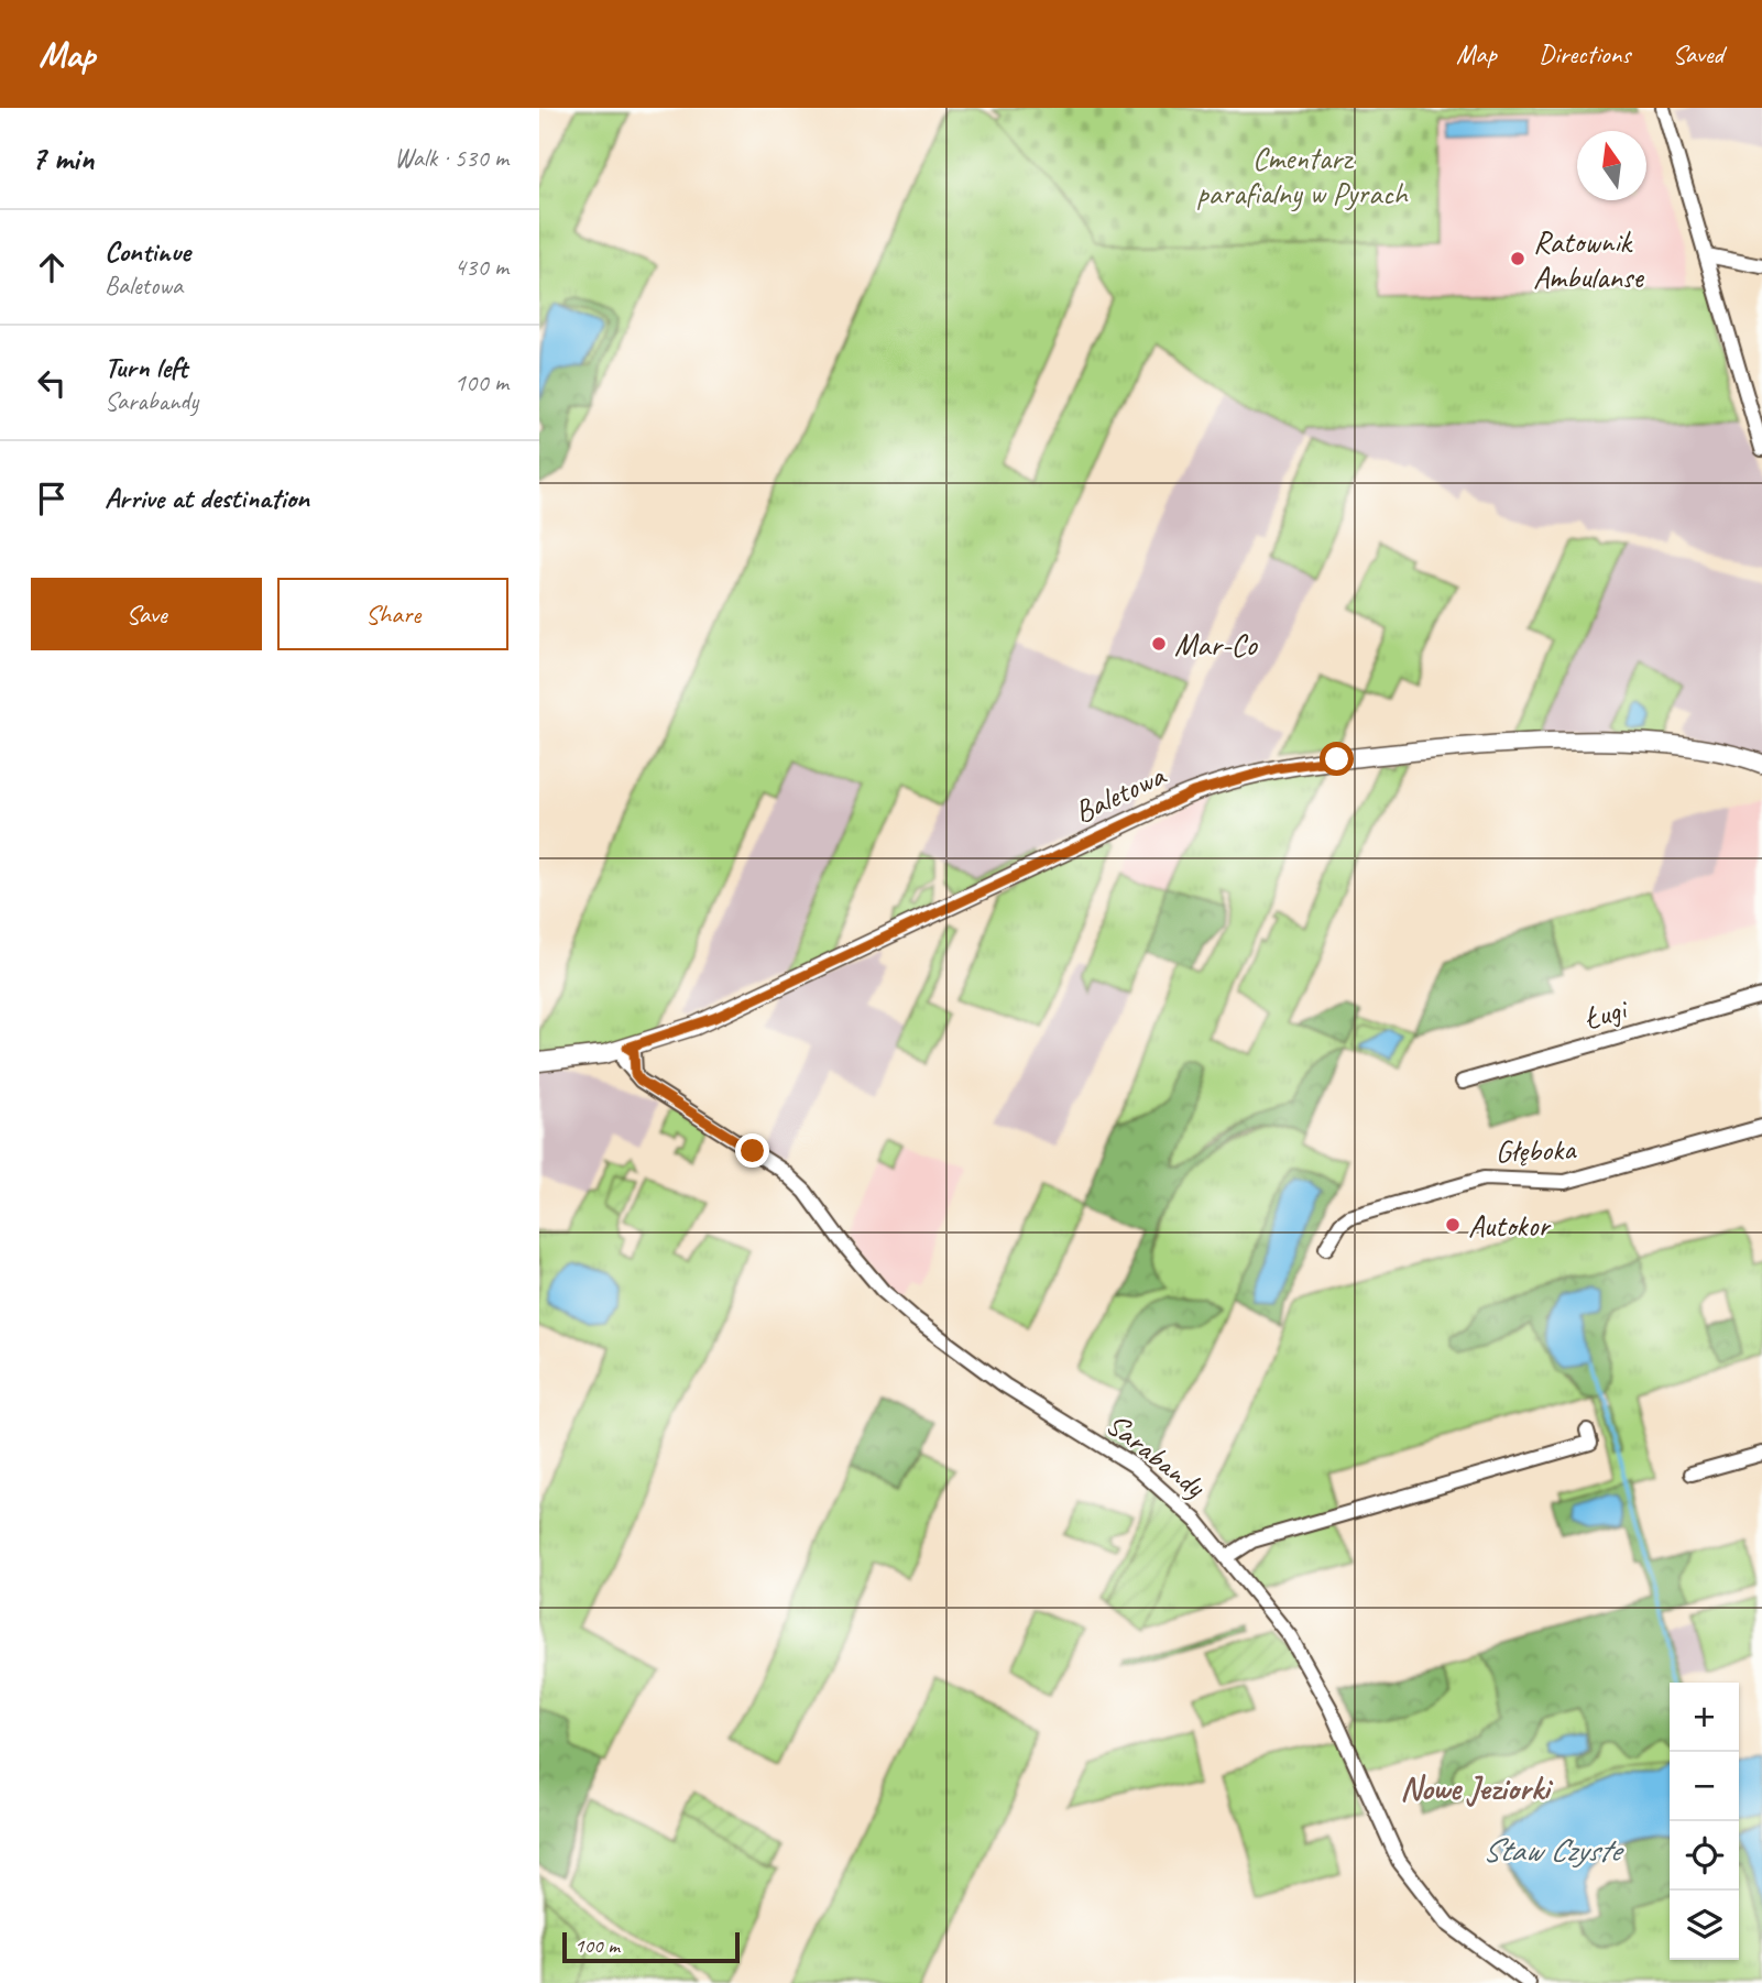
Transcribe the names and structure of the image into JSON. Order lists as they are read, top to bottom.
{
  "streets": {
    "street": [
      "Baletowa",
      "Ługi",
      "Głęboka",
      "Sarabandy"
    ]
  },
  "crossings": [
    ["Baletowa", "Sarabandy"]
  ],
  "districts": ["Nowe Jeziorki"],
  "water": ["Staw Czyste"],
  "parks": ["Cmentarz parafialny w Pyrach"],
  "places": ["Ratownik Ambulanse", "Mar-Co", "Autokor"],
  "scale_bar": "100 m",
  "north": "top",
  "page": {
    "header": "Map",
    "nav": ["Map", "Directions", "Saved"],
    "heading": ["7 min", "Walk · 530 m"],
    "list": [
      ["Continue", "Baletowa", "430 m"],
      ["Turn left", "Sarabandy", "100 m"],
      "Arrive at destination"
    ],
    "buttons": ["Save", "Share"],
    "map_buttons": ["+", "−"],
    "scale": "100 m"
  }
}
